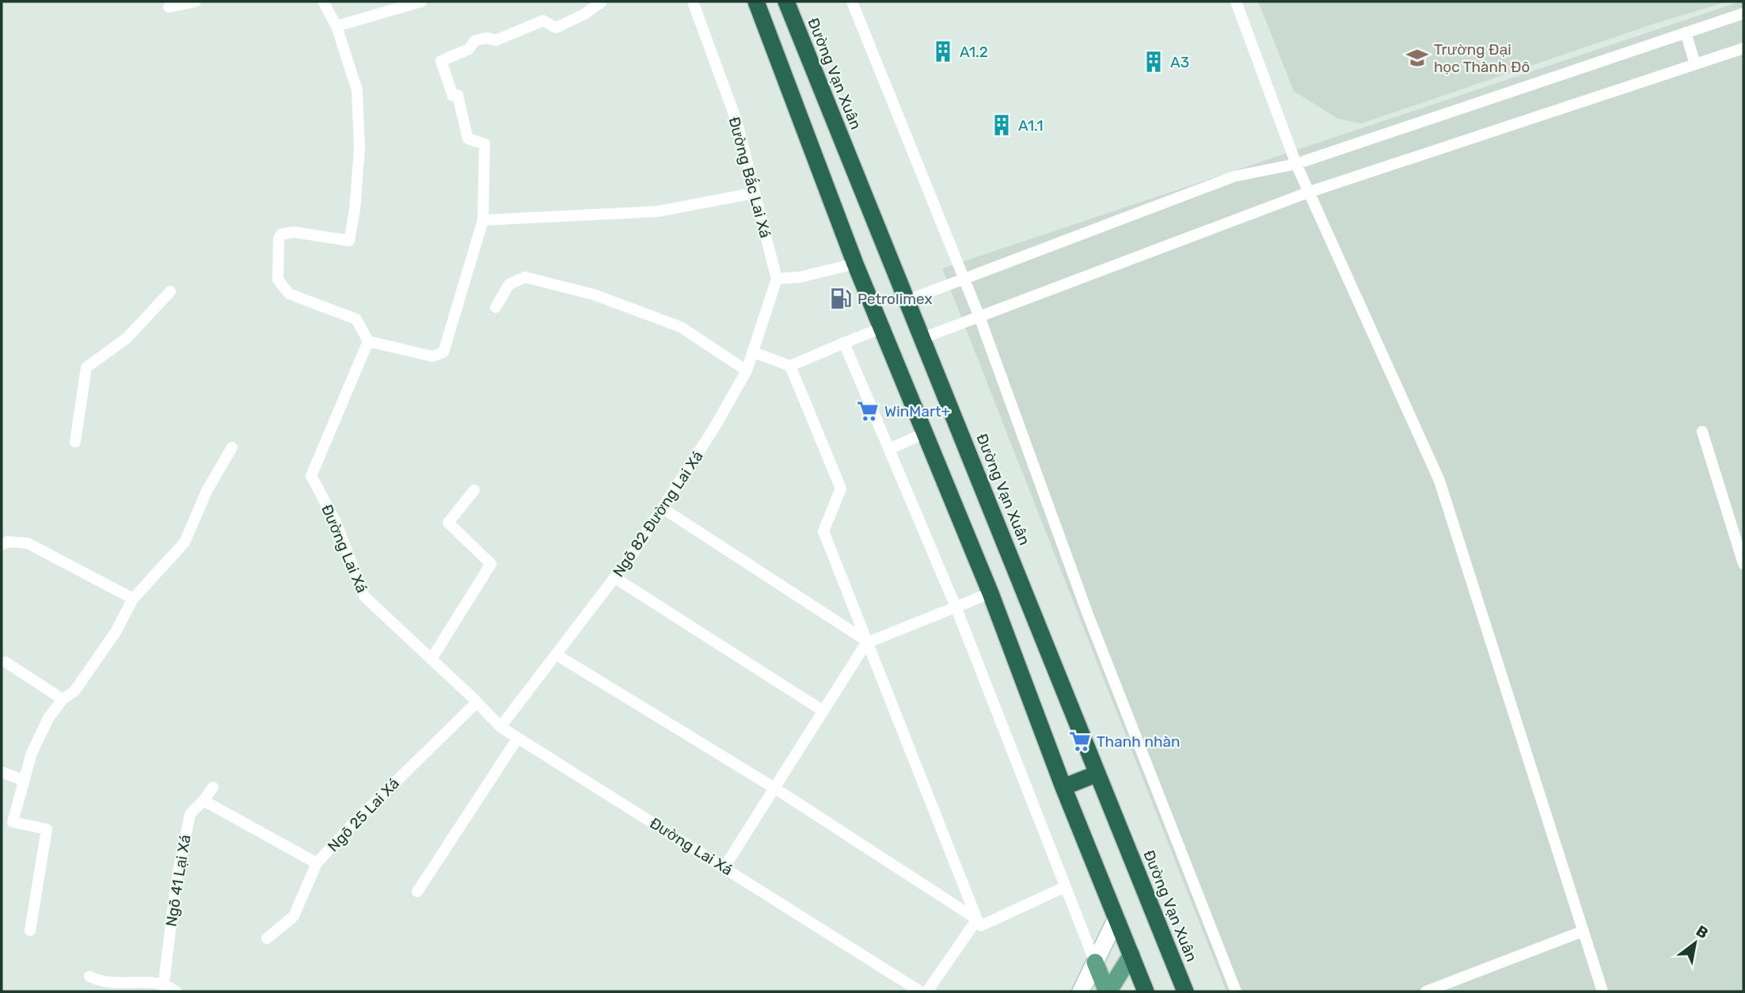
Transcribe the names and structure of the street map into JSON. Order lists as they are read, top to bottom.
{
  "streets": {
    "highway": ["Đường Vạn Xuân"],
    "street": [
      "Đường Bắc Lai Xá",
      "Ngõ 82 Đường Lai Xá",
      "Đường Lai Xá",
      "Ngõ 25 Lai Xá",
      "Ngõ 41 Lại Xá"
    ]
  },
  "crossings": [
    ["Đường Bắc Lai Xá", "Ngõ 82 Đường Lai Xá"],
    ["Ngõ 82 Đường Lai Xá", "Đường Lai Xá"],
    ["Đường Lai Xá", "Ngõ 25 Lai Xá"]
  ],
  "places": {
    "building": ["A1.2", "A3", "A1.1"],
    "school or university": ["Trường Đại học Thành Đô"],
    "fuel station": ["Petrolimex"],
    "supermarket": ["WinMart+", "Thanh nhàn"]
  },
  "north": "top right"
}
